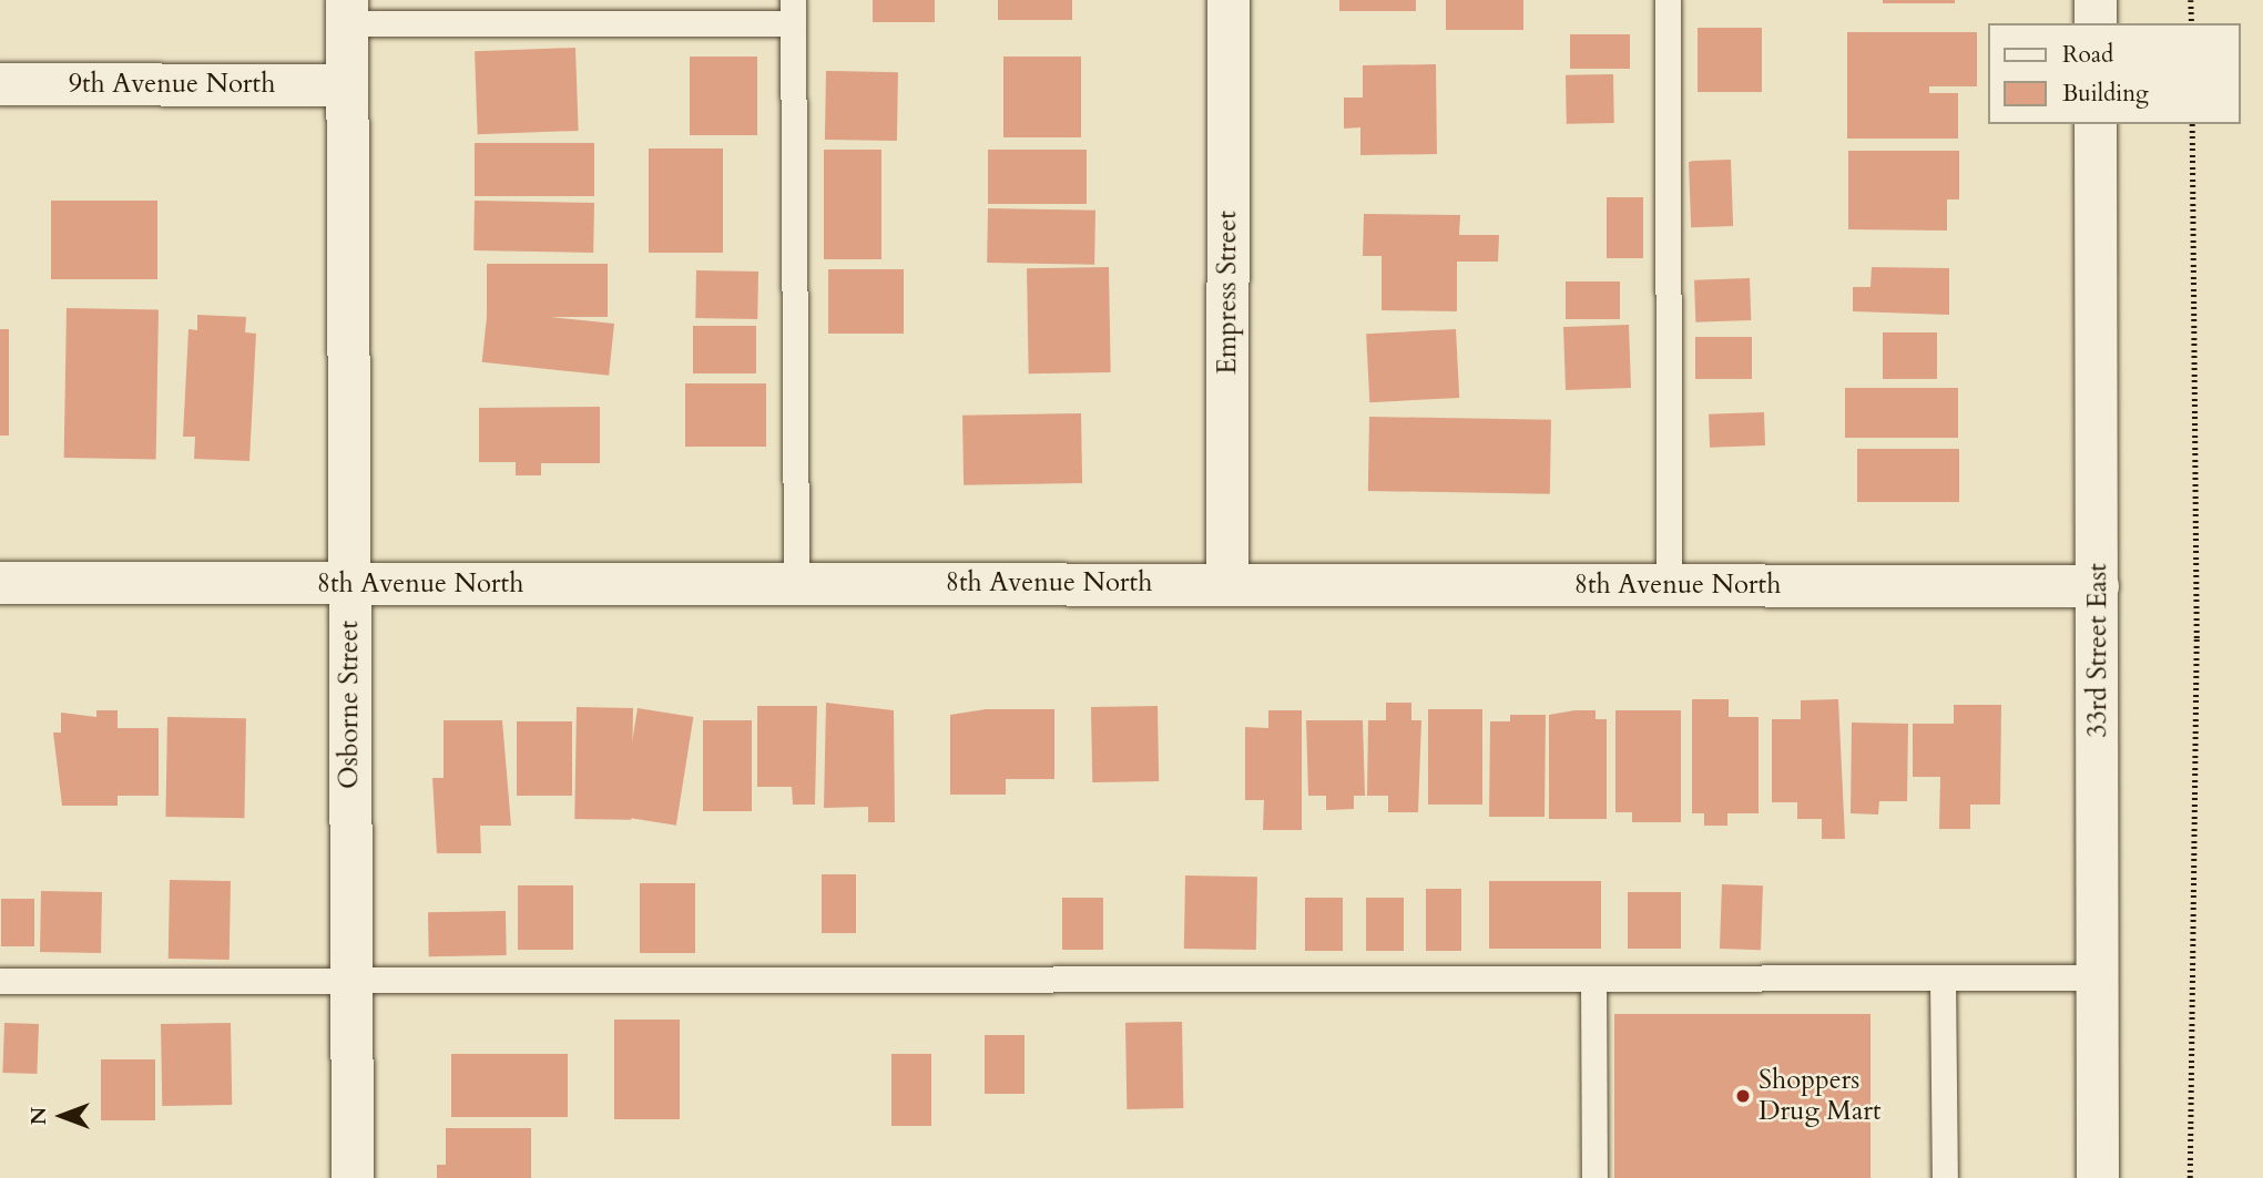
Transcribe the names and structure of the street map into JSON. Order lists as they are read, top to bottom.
{
  "streets": {
    "street": [
      "9th Avenue North",
      "Empress Street",
      "8th Avenue North",
      "33rd Street East",
      "Osborne Street"
    ]
  },
  "crossings": [
    ["9th Avenue North", "Osborne Street"],
    ["Empress Street", "8th Avenue North"],
    ["8th Avenue North", "33rd Street East"],
    ["8th Avenue North", "Osborne Street"]
  ],
  "places": ["Shoppers Drug Mart"],
  "legend": ["Road", "Building"],
  "north": "left"
}
